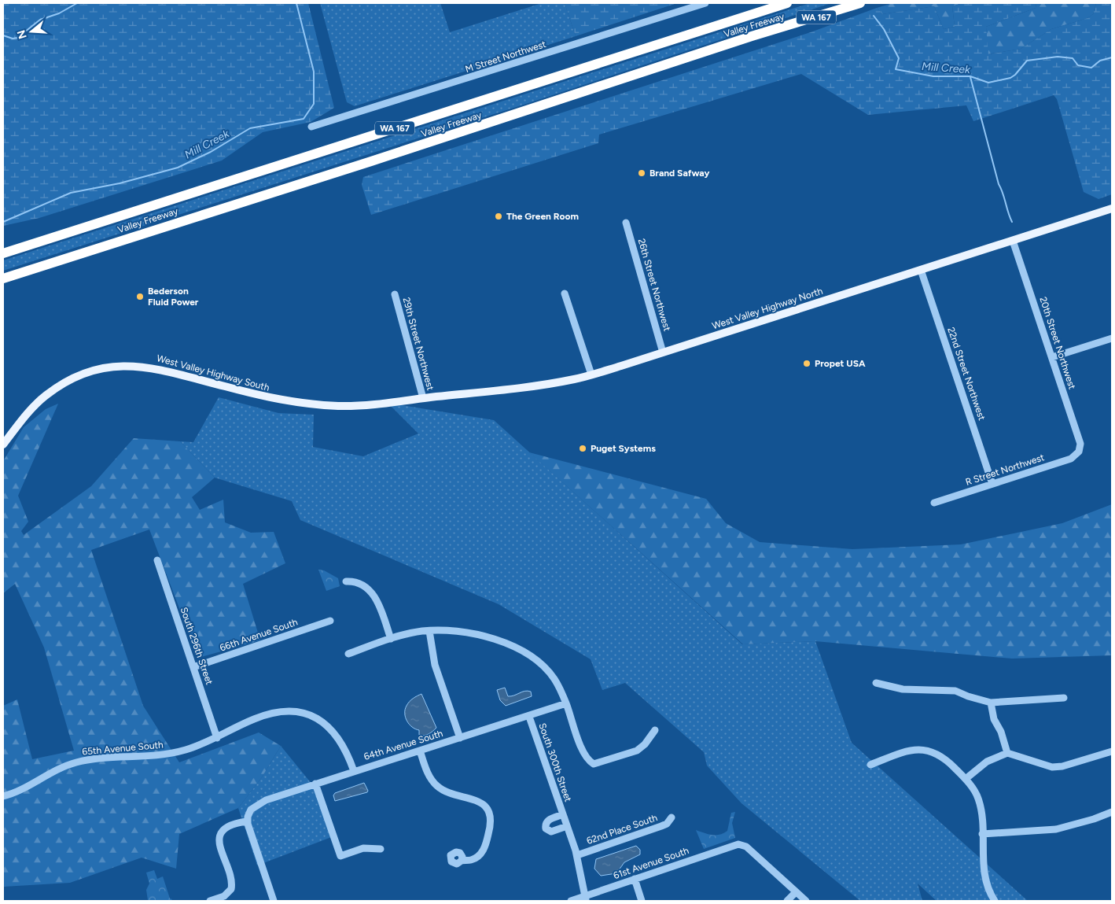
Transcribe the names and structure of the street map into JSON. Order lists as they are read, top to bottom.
{
  "streets": {
    "highway": ["WA 167", "Valley Freeway"],
    "main road": ["West Valley Highway North", "West Valley Highway South"],
    "street": [
      "M Street Northwest",
      "26th Street Northwest",
      "20th Street Northwest",
      "29th Street Northwest",
      "22nd Street Northwest",
      "R Street Northwest",
      "66th Avenue South",
      "South 296th Street",
      "64th Avenue South",
      "65th Avenue South",
      "South 300th Street",
      "62nd Place South",
      "61st Avenue South"
    ]
  },
  "crossings": [
    ["26th Street Northwest", "West Valley Highway North"],
    ["West Valley Highway North", "20th Street Northwest"],
    ["West Valley Highway North", "29th Street Northwest"],
    ["West Valley Highway North", "West Valley Highway South"],
    ["West Valley Highway North", "22nd Street Northwest"],
    ["20th Street Northwest", "R Street Northwest"],
    ["29th Street Northwest", "West Valley Highway South"],
    ["22nd Street Northwest", "R Street Northwest"],
    ["66th Avenue South", "South 296th Street"],
    ["South 296th Street", "65th Avenue South"],
    ["64th Avenue South", "65th Avenue South"],
    ["64th Avenue South", "South 300th Street"],
    ["South 300th Street", "62nd Place South"],
    ["South 300th Street", "61st Avenue South"]
  ],
  "water": ["Mill Creek"],
  "places": [
    "Brand Safway",
    "The Green Room",
    "Bederson Fluid Power",
    "Propet USA",
    "Puget Systems"
  ],
  "north": "left"
}
